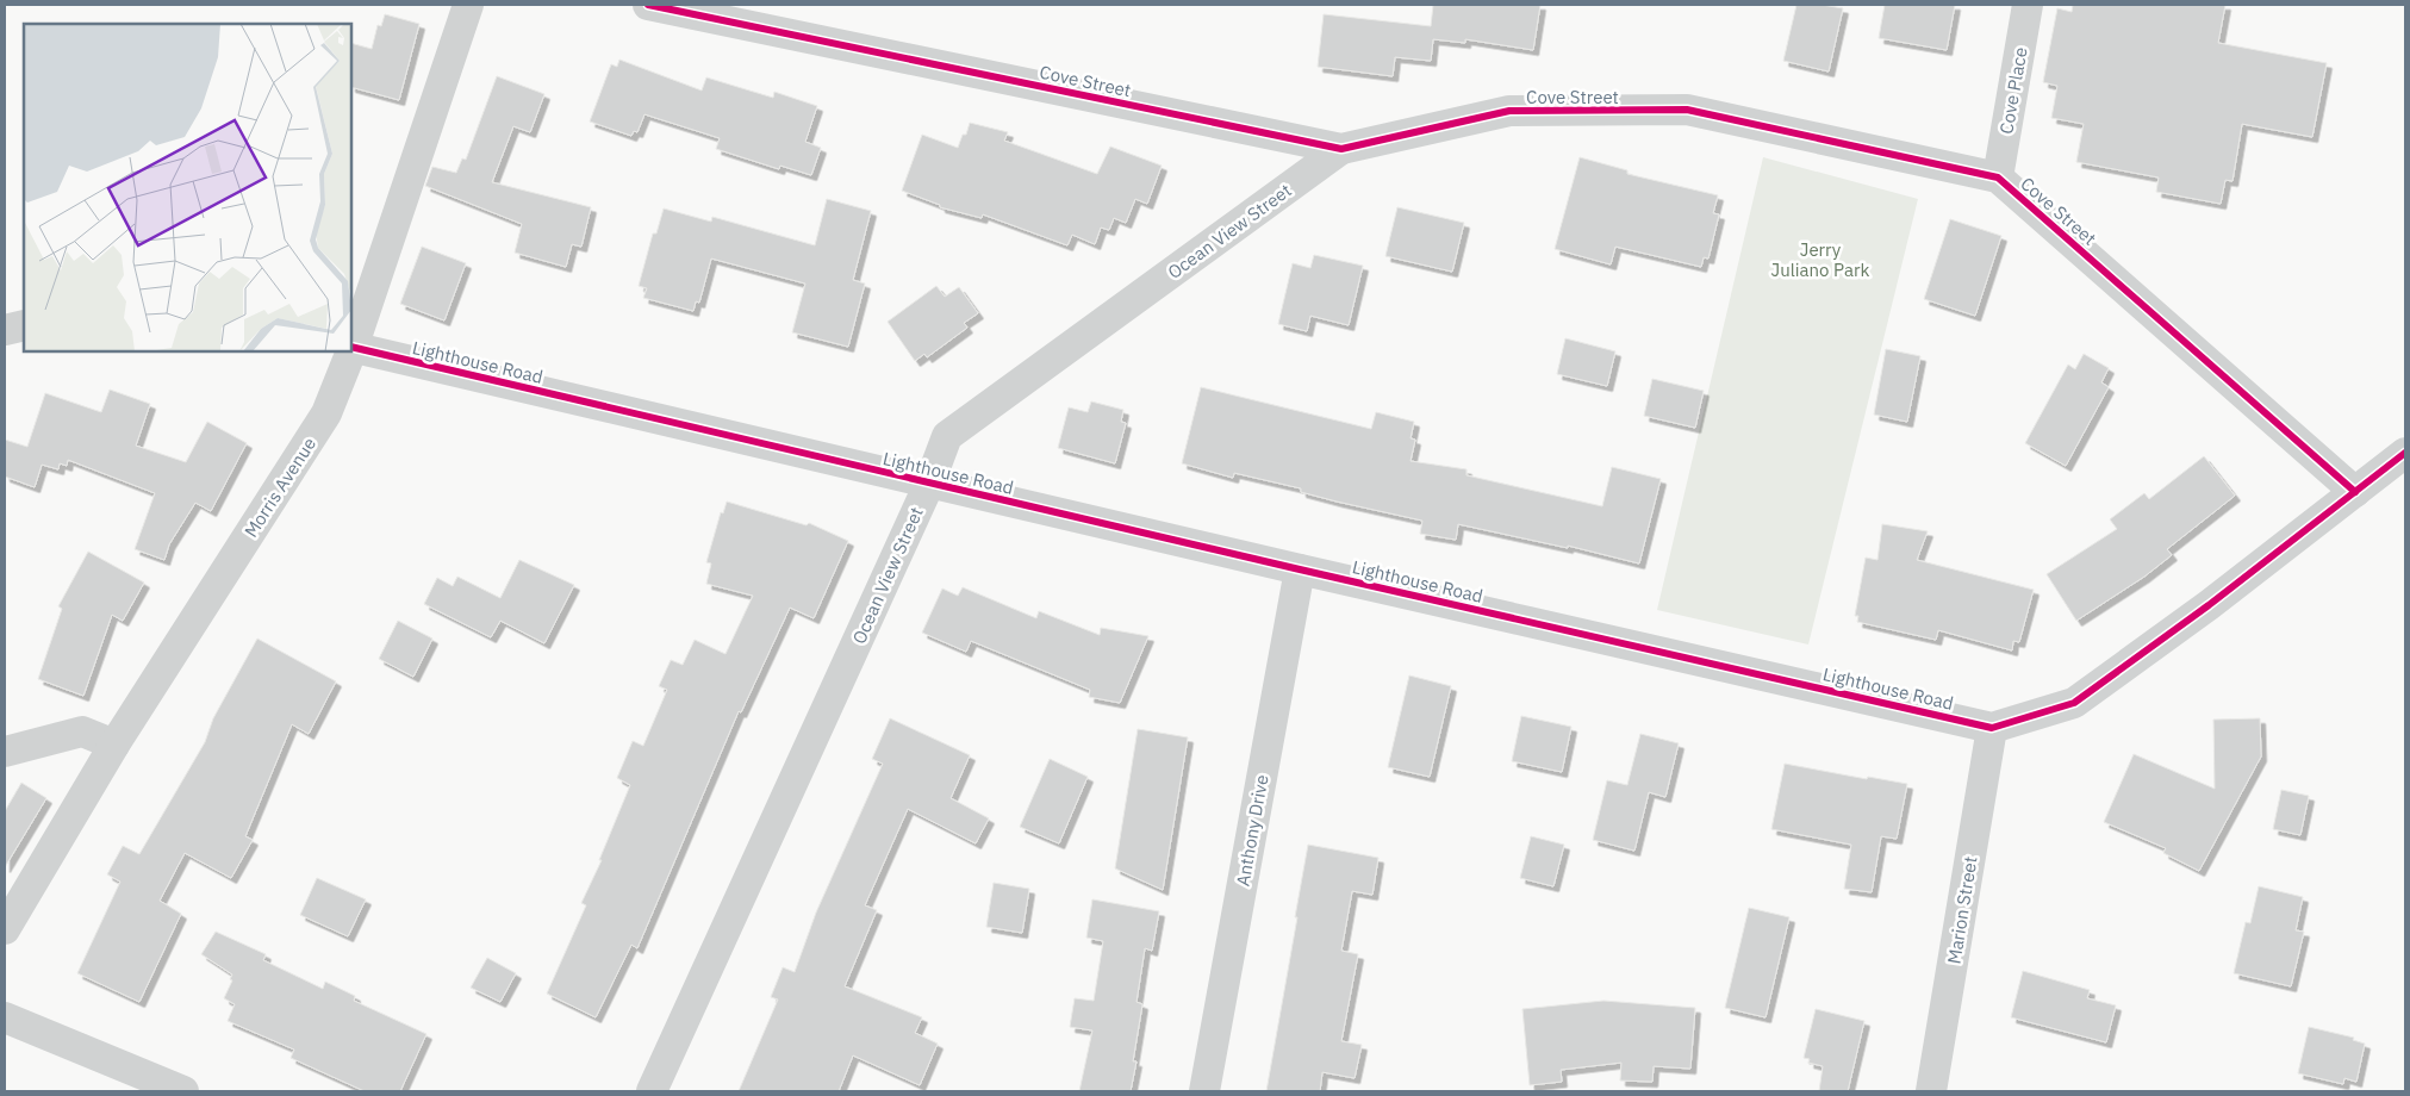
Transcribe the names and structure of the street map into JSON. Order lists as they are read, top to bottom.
{
  "streets": {
    "street": [
      "Cove Street",
      "Cove Place",
      "Ocean View Street",
      "Lighthouse Road",
      "Morris Avenue",
      "Anthony Drive",
      "Marion Street"
    ]
  },
  "crossings": [
    ["Cove Street", "Cove Place"],
    ["Cove Street", "Ocean View Street"],
    ["Cove Street", "Lighthouse Road"],
    ["Ocean View Street", "Lighthouse Road"],
    ["Lighthouse Road", "Morris Avenue"],
    ["Lighthouse Road", "Anthony Drive"],
    ["Lighthouse Road", "Marion Street"]
  ],
  "parks": ["Jerry Juliano Park"]
}
